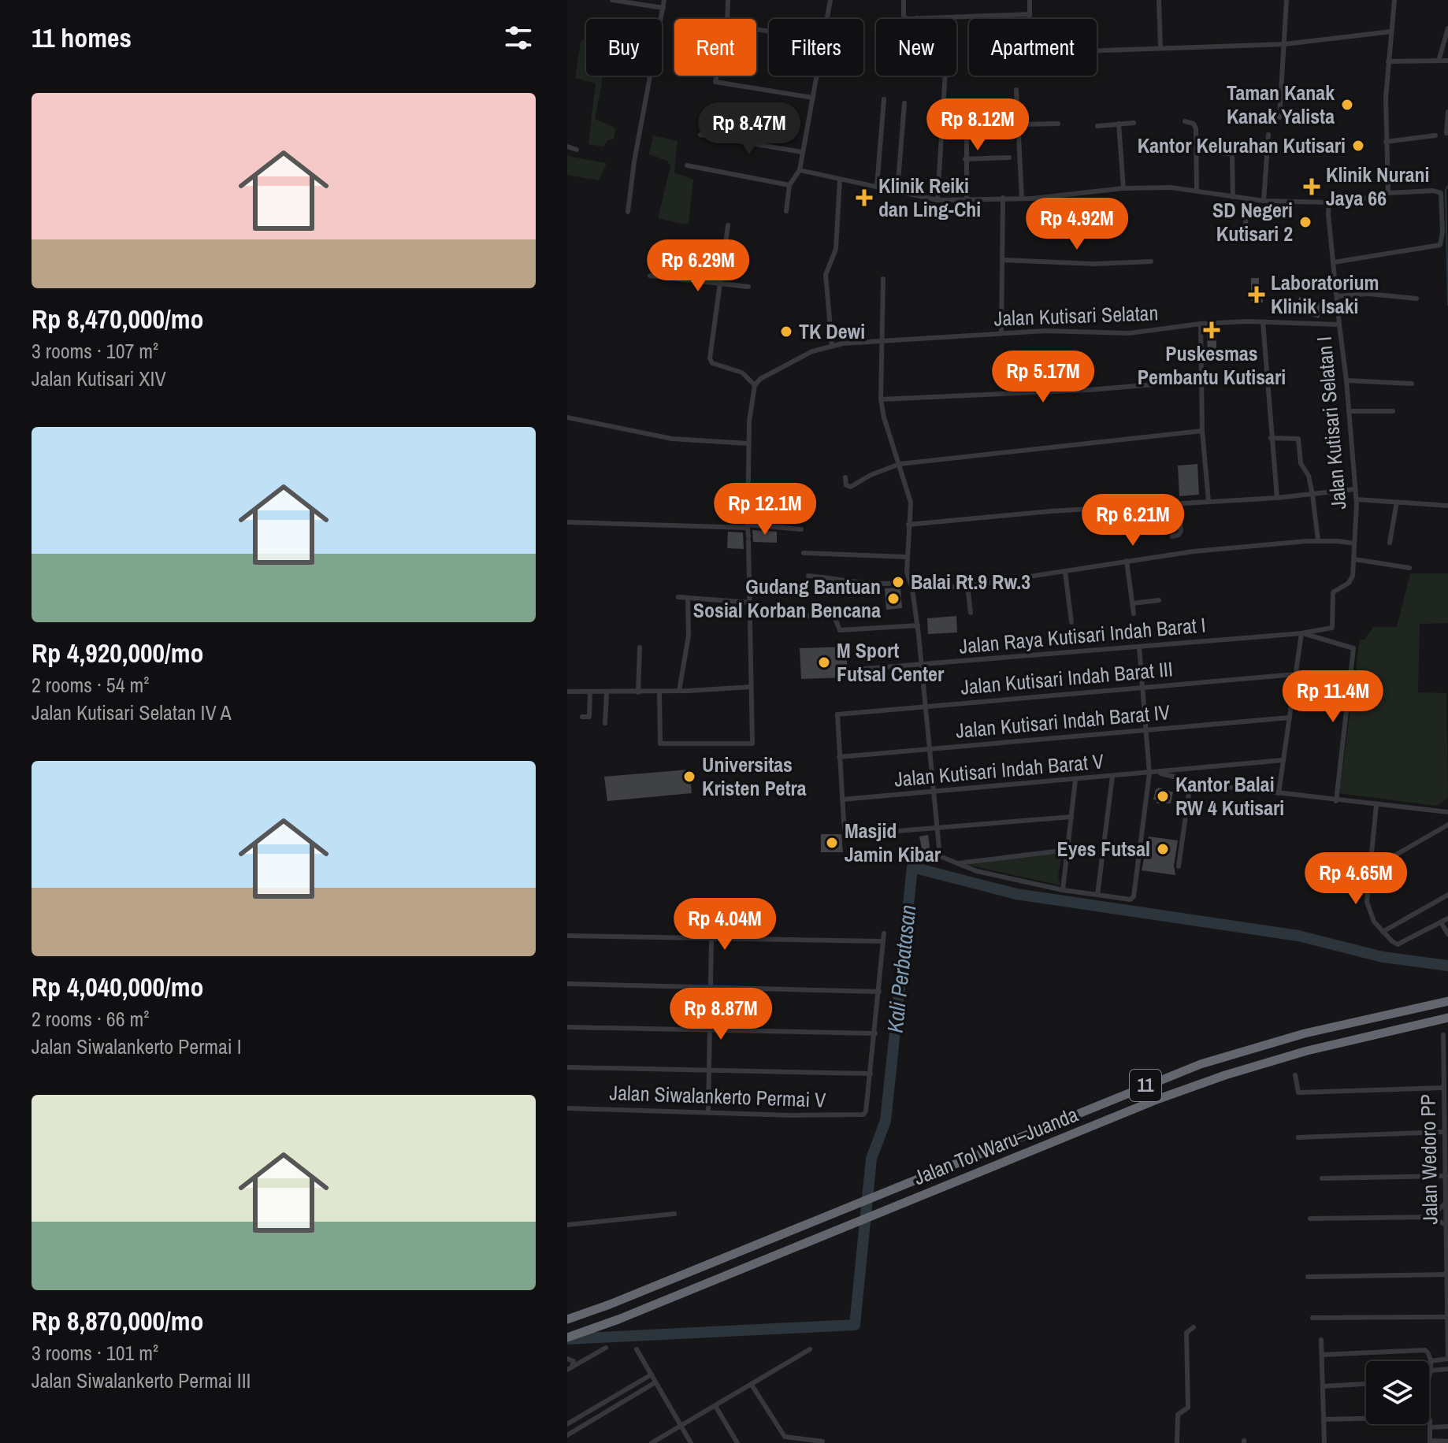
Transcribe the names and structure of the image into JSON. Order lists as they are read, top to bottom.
{
  "streets": {
    "highway": ["11", "Jalan Tol Waru–Juanda"],
    "street": [
      "Jalan Kutisari Selatan",
      "Jalan Kutisari Selatan I",
      "Jalan Raya Kutisari Indah Barat I",
      "Jalan Kutisari Indah Barat III",
      "Jalan Kutisari Indah Barat IV",
      "Jalan Kutisari Indah Barat V",
      "Jalan Siwalankerto Permai V",
      "Jalan Wedoro PP"
    ]
  },
  "crossings": [
    ["Jalan Kutisari Selatan", "Jalan Kutisari Selatan I"],
    ["Jalan Kutisari Selatan I", "Jalan Raya Kutisari Indah Barat I"],
    ["Jalan Kutisari Indah Barat III", "Jalan Kutisari Indah Barat IV"]
  ],
  "water": ["Kali Perbatasan"],
  "places": {
    "other": [
      "Taman Kanak Kanak Yalista",
      "Kantor Kelurahan Kutisari",
      "SD Negeri Kutisari 2",
      "TK Dewi",
      "Balai Rt.9 Rw.3",
      "Gudang Bantuan Sosial Korban Bencana",
      "M Sport Futsal Center",
      "Universitas Kristen Petra",
      "Kantor Balai RW 4 Kutisari",
      "Masjid Jamin Kibar",
      "Eyes Futsal"
    ],
    "health": [
      "Klinik Nurani Jaya 66",
      "Klinik Reiki dan Ling-Chi",
      "Laboratorium Klinik Isaki",
      "Puskesmas Pembantu Kutisari"
    ]
  },
  "page": {
    "heading": "11 homes",
    "chip": [
      "Buy",
      "Rent",
      "Filters",
      "New",
      "Apartment"
    ],
    "list": [
      {
        "name": "Rp 8,470,000/mo",
        "note": "3 rooms · 107 m² · Jalan Kutisari XIV"
      },
      {
        "name": "Rp 4,920,000/mo",
        "note": "2 rooms · 54 m² · Jalan Kutisari Selatan IV A"
      },
      {
        "name": "Rp 4,040,000/mo",
        "note": "2 rooms · 66 m² · Jalan Siwalankerto Permai I"
      },
      {
        "name": "Rp 8,870,000/mo",
        "note": "3 rooms · 101 m² · Jalan Siwalankerto Permai III"
      }
    ],
    "price": [
      "Rp 8.12M",
      "Rp 8.47M",
      "Rp 4.92M",
      "Rp 6.29M",
      "Rp 5.17M",
      "Rp 12.1M",
      "Rp 6.21M",
      "Rp 11.4M",
      "Rp 4.65M",
      "Rp 4.04M",
      "Rp 8.87M"
    ]
  }
}
